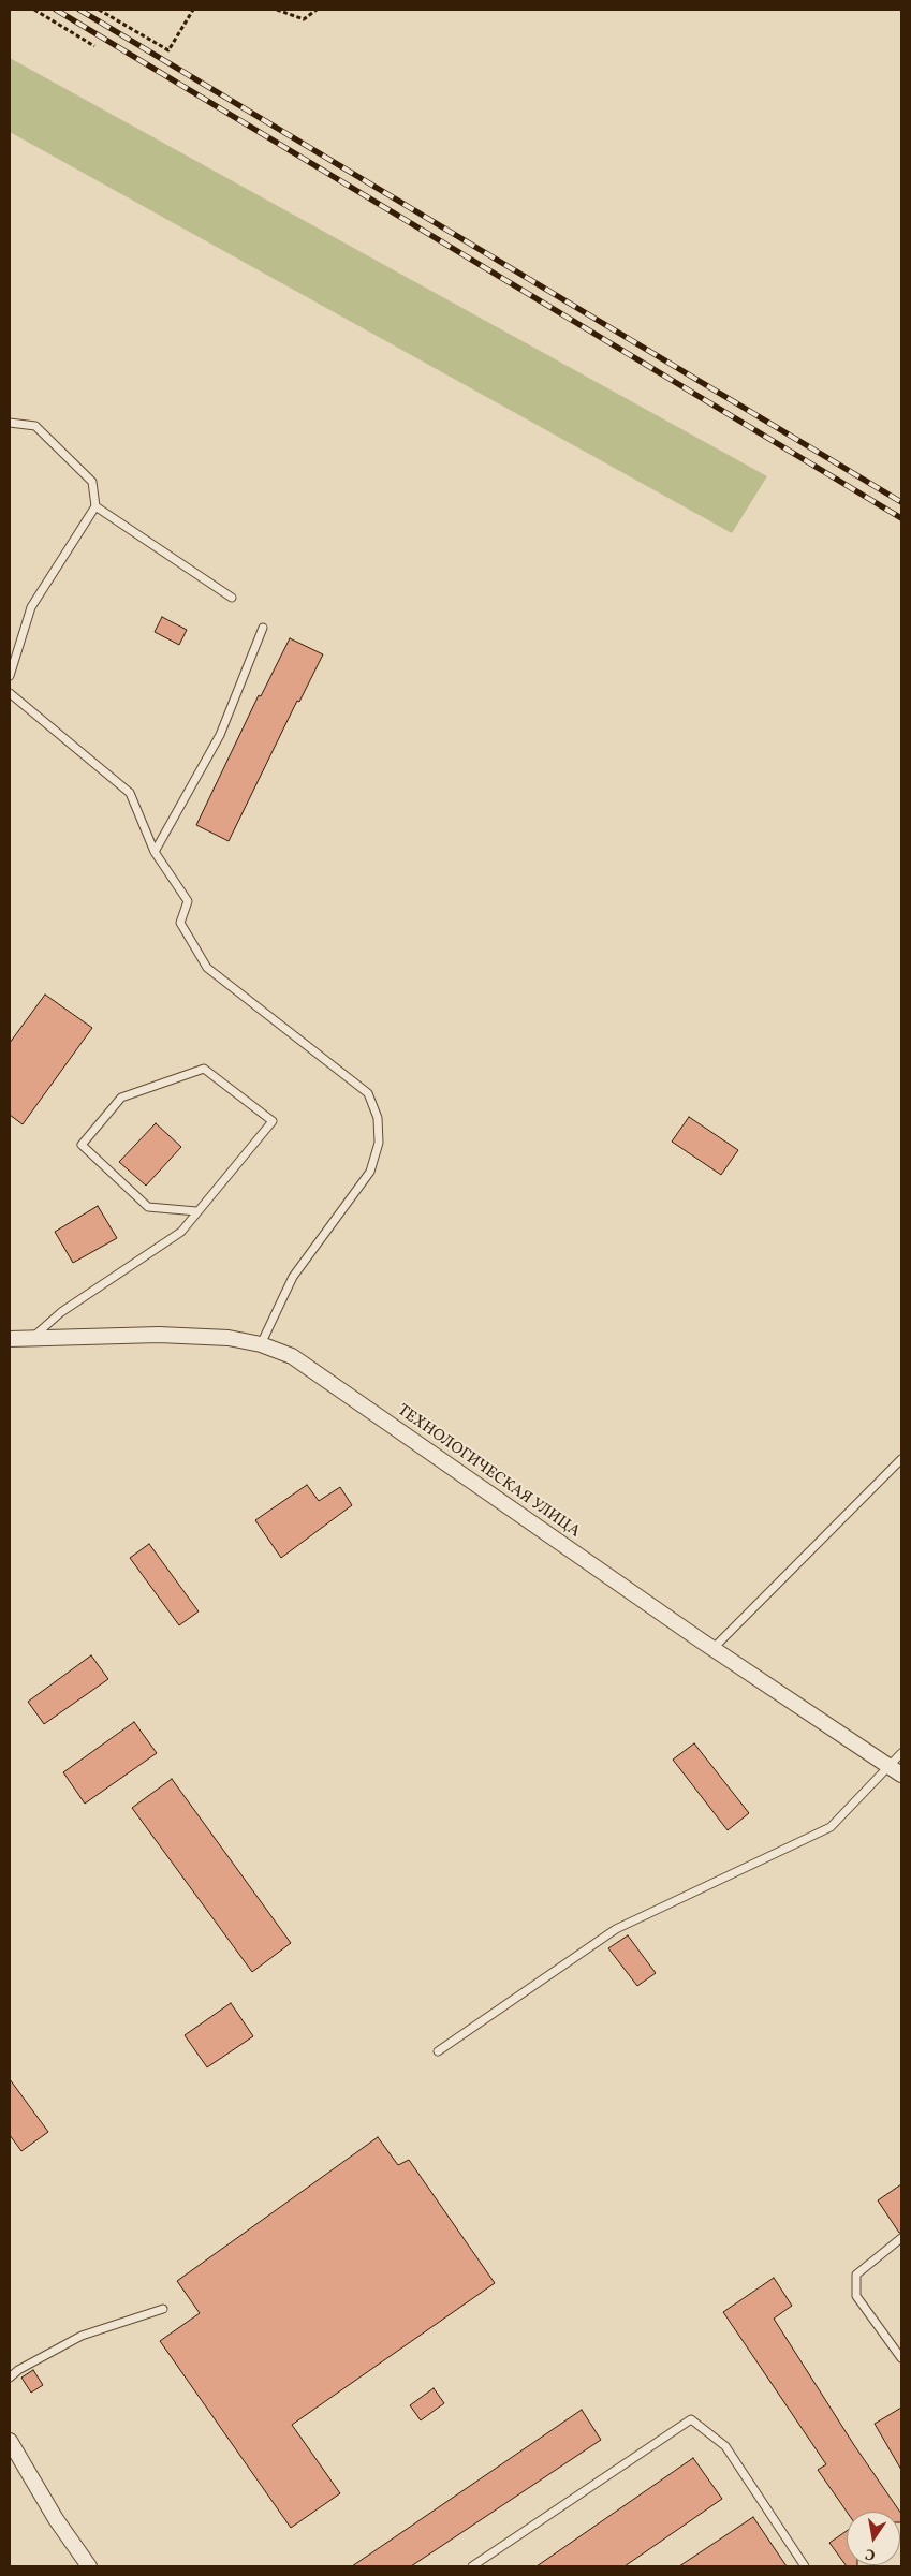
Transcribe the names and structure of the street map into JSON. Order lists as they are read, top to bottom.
{
  "streets": {
    "street": ["ТЕХНОЛОГИЧЕСКАЯ УЛИЦА"]
  },
  "north": "bottom"
}
